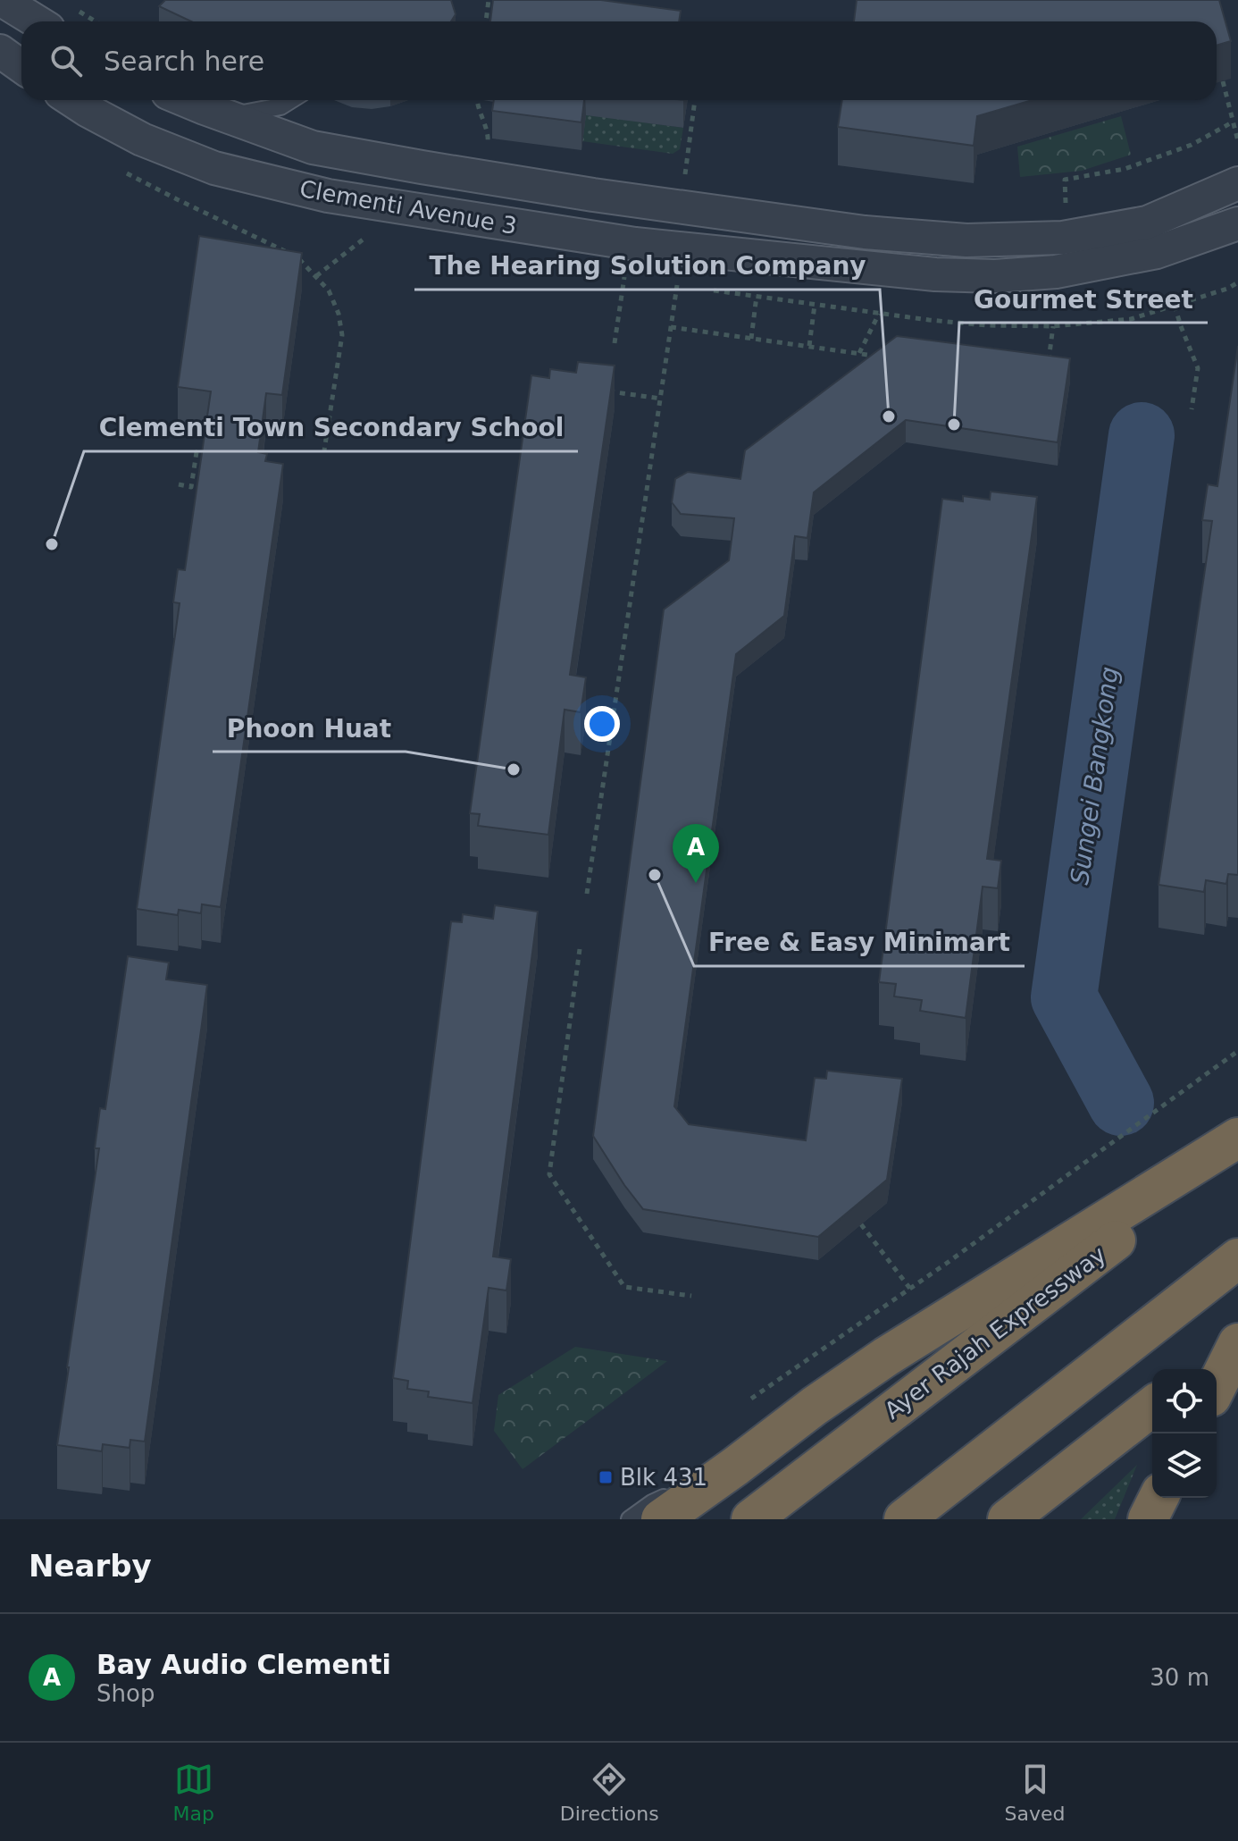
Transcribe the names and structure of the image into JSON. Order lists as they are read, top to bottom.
{
  "streets": {
    "highway": ["Ayer Rajah Expressway"],
    "street": ["Clementi Avenue 3"]
  },
  "water": ["Sungei Bangkong"],
  "places": {
    "other": [
      "The Hearing Solution Company",
      "Gourmet Street",
      "Clementi Town Secondary School",
      "Phoon Huat",
      "Free & Easy Minimart"
    ],
    "transit": ["Blk 431"]
  },
  "page": {
    "search": "Search here",
    "pins": "A",
    "heading": "Nearby",
    "list": [
      {
        "mark": "A",
        "name": "Bay Audio Clementi",
        "note": "Shop",
        "value": "30 m"
      }
    ],
    "nav": ["Map", "Directions", "Saved"]
  }
}
